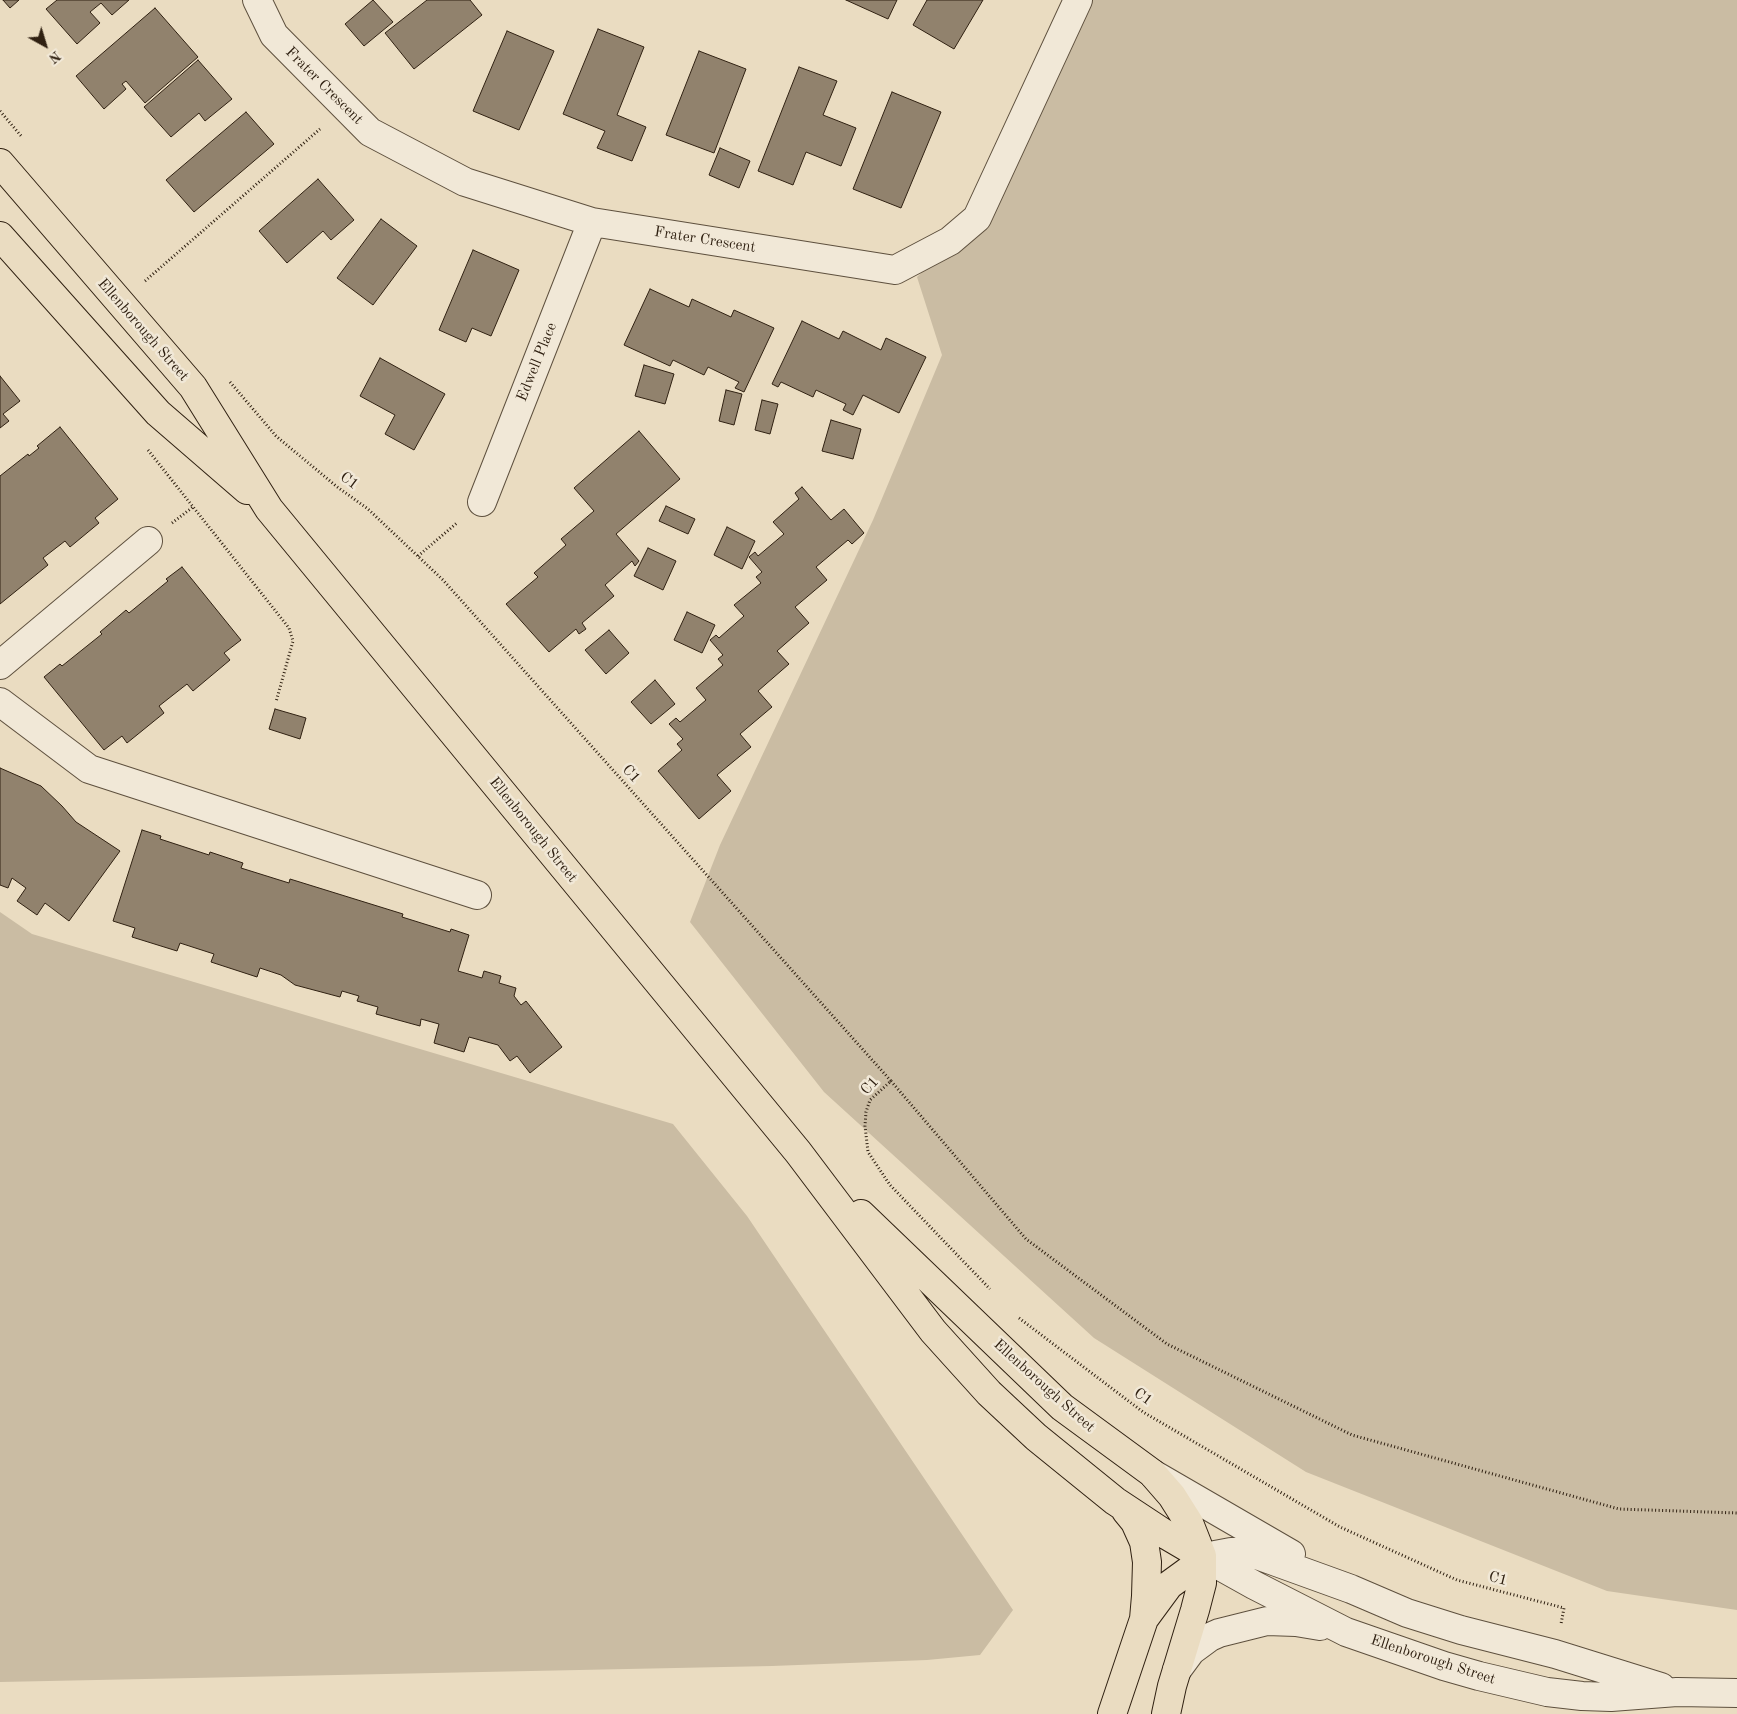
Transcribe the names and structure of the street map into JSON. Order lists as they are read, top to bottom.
{
  "streets": {
    "main road": ["Ellenborough Street"],
    "street": ["Frater Crescent", "Edwell Place"],
    "path": ["C1"]
  },
  "crossings": [
    ["Frater Crescent", "Edwell Place"]
  ],
  "north": "bottom right"
}
